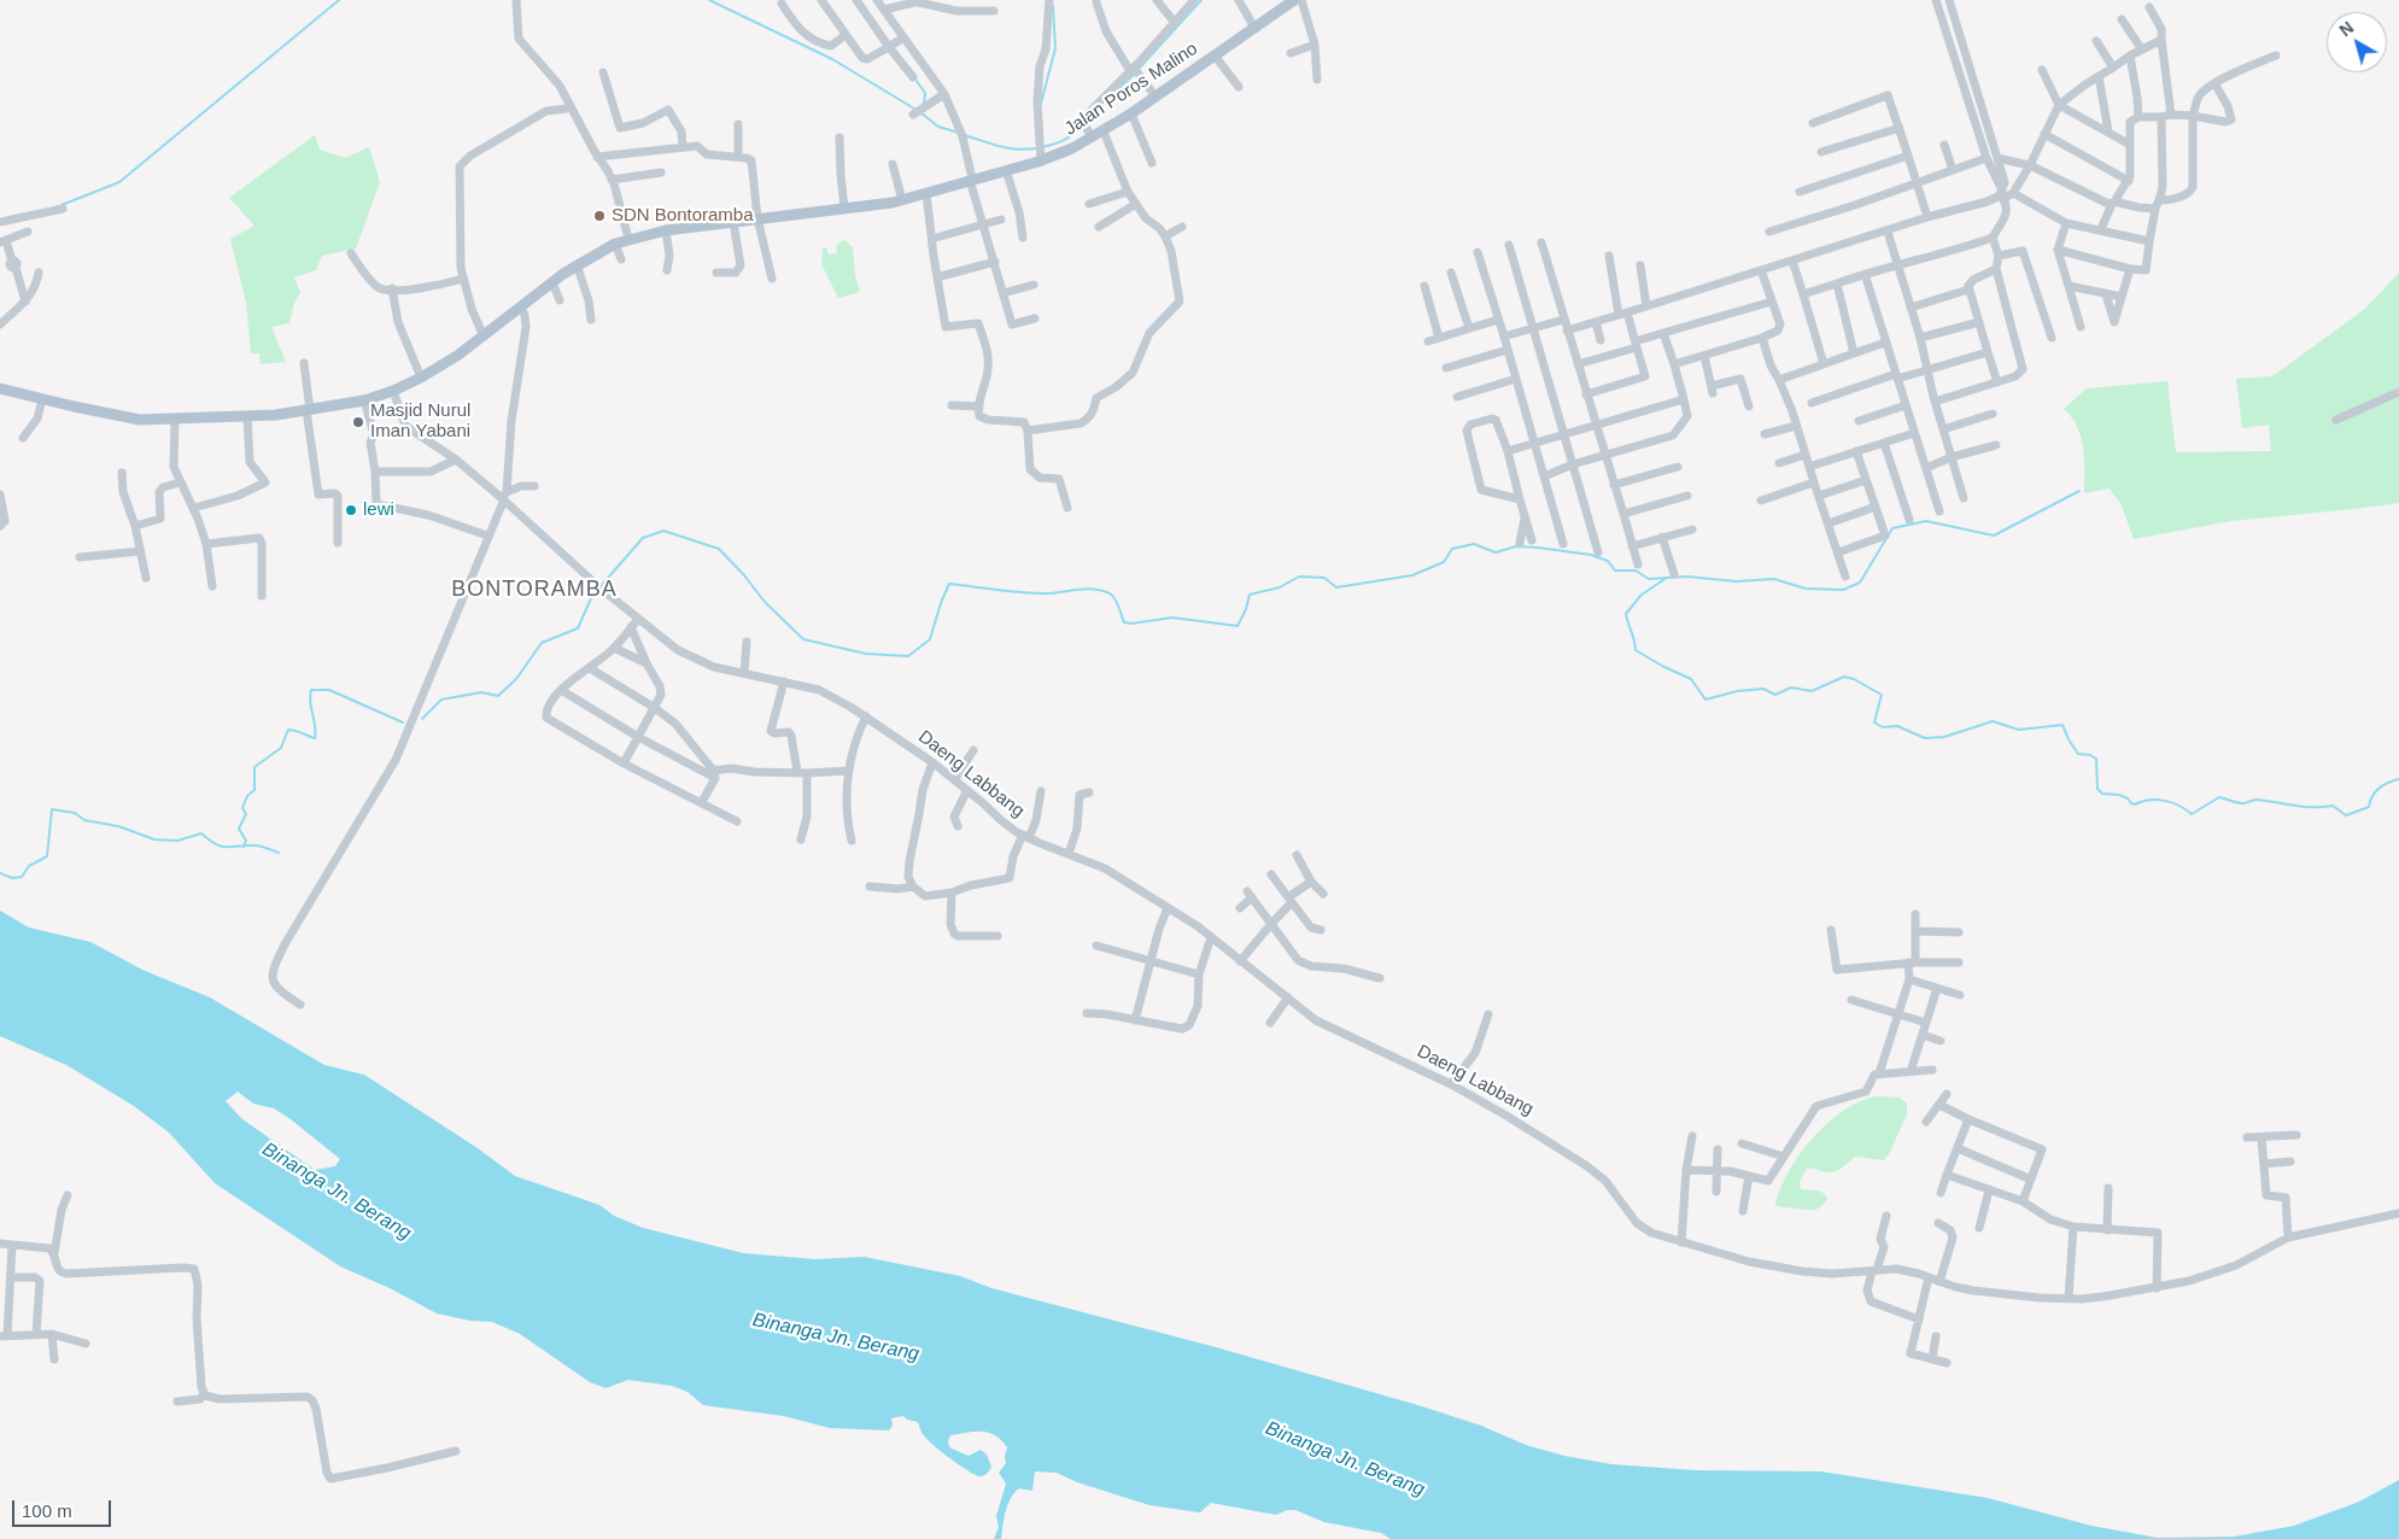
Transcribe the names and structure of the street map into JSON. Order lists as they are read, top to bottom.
{
  "streets": {
    "main road": ["Jalan Poros Malino"],
    "street": ["Daeng Labbang"]
  },
  "crossings": [
    ["Jalan Poros Malino", "Daeng Labbang"]
  ],
  "districts": ["BONTORAMBA"],
  "water": ["Binanga Jn. Berang"],
  "places": ["SDN Bontoramba", "Masjid Nurul Iman Yabani", "lewi"],
  "scale_bar": "100 m",
  "north": "top left"
}
